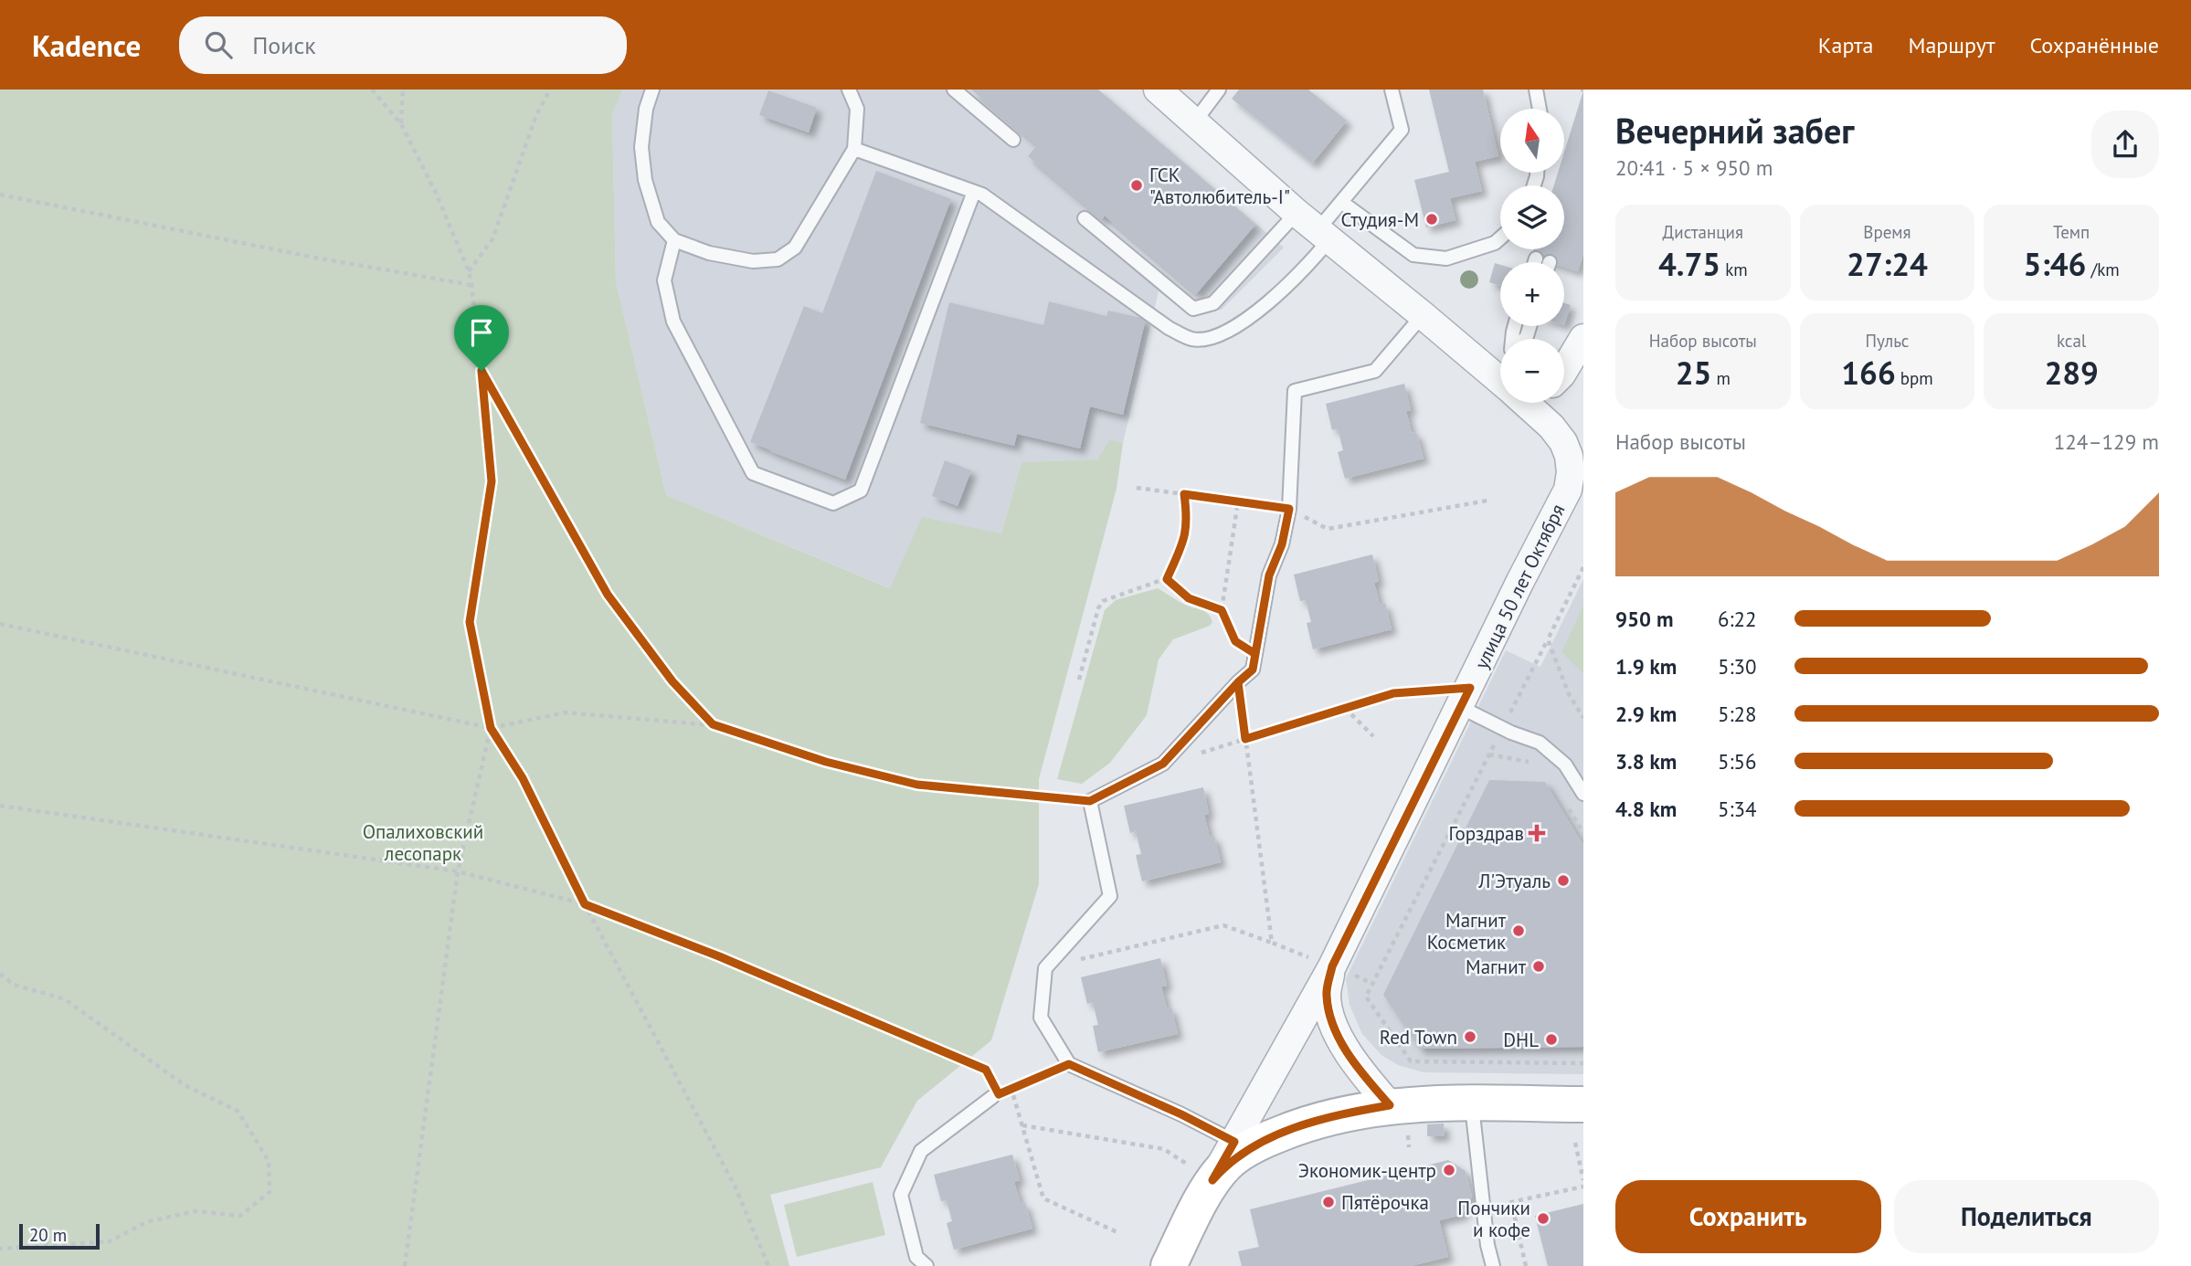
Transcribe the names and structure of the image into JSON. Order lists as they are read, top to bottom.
{
  "streets": {
    "street": ["улица 50 лет Октября"]
  },
  "parks": ["Опалиховский лесопарк"],
  "places": {
    "other": [
      "ГСК \"Автолюбитель-I\"",
      "Студия-М",
      "Л'Этуаль",
      "Магнит Косметик",
      "Магнит",
      "Red Town",
      "DHL",
      "Экономик-центр",
      "Пятёрочка",
      "Пончики и кофе"
    ],
    "health": ["Горздрав"]
  },
  "scale_bar": "20 m",
  "north": "top",
  "page": {
    "header": "Kadence",
    "search": "Поиск",
    "nav": ["Карта", "Маршрут", "Сохранённые"],
    "heading": ["Вечерний забег", "20:41 · 5 × 950 m"],
    "map_buttons": ["+", "−"],
    "stats": [
      ["Дистанция", "4.75 km"],
      ["Время", "27:24"],
      ["Темп", "5:46 /km"],
      ["Набор высоты", "25 m"],
      ["Пульс", "166 bpm"],
      ["kcal", "289"]
    ],
    "chart": ["Набор высоты", "124–129 m"],
    "list": [
      {
        "name": "950 m",
        "note": "6:22"
      },
      {
        "name": "1.9 km",
        "note": "5:30"
      },
      {
        "name": "2.9 km",
        "note": "5:28"
      },
      {
        "name": "3.8 km",
        "note": "5:56"
      },
      {
        "name": "4.8 km",
        "note": "5:34"
      }
    ],
    "buttons": ["Сохранить", "Поделиться"],
    "scale": "20 m"
  }
}
